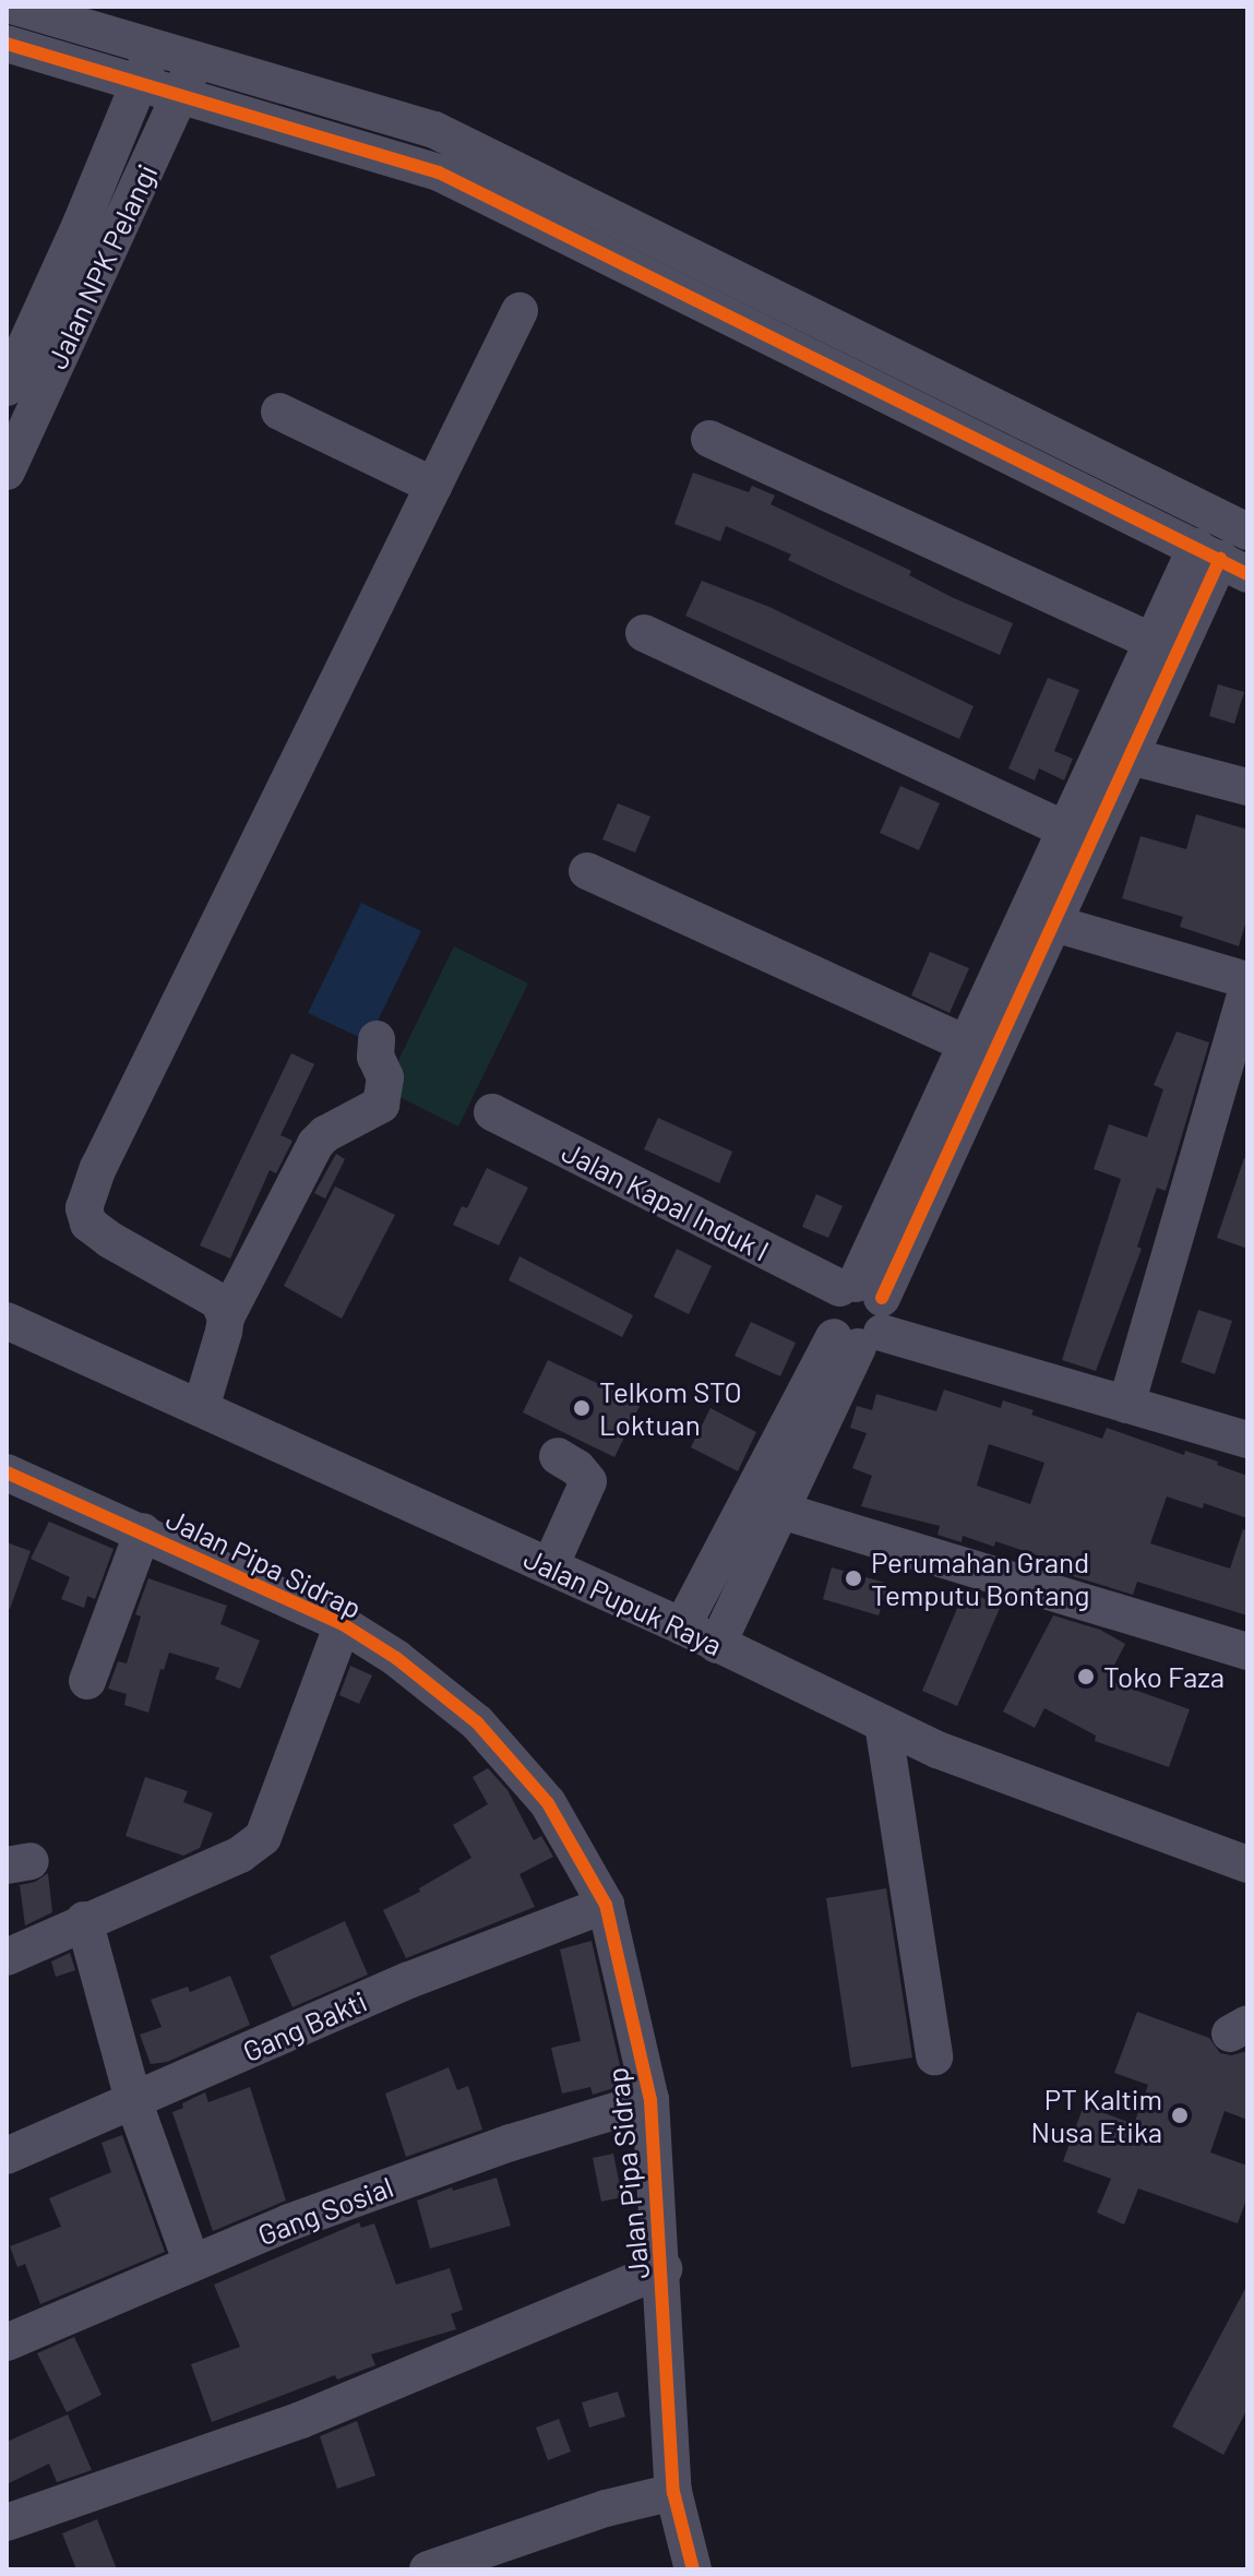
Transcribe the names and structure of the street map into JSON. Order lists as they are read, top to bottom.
{
  "streets": {
    "street": [
      "Jalan NPK Pelangi",
      "Jalan Kapal Induk I",
      "Jalan Pipa Sidrap",
      "Jalan Pupuk Raya",
      "Gang Bakti",
      "Gang Sosial"
    ]
  },
  "crossings": [
    ["Jalan Pipa Sidrap", "Gang Bakti"],
    ["Jalan Pipa Sidrap", "Gang Sosial"]
  ],
  "places": [
    "Telkom STO Loktuan",
    "Perumahan Grand Temputu Bontang",
    "Toko Faza",
    "PT Kaltim Nusa Etika"
  ]
}
